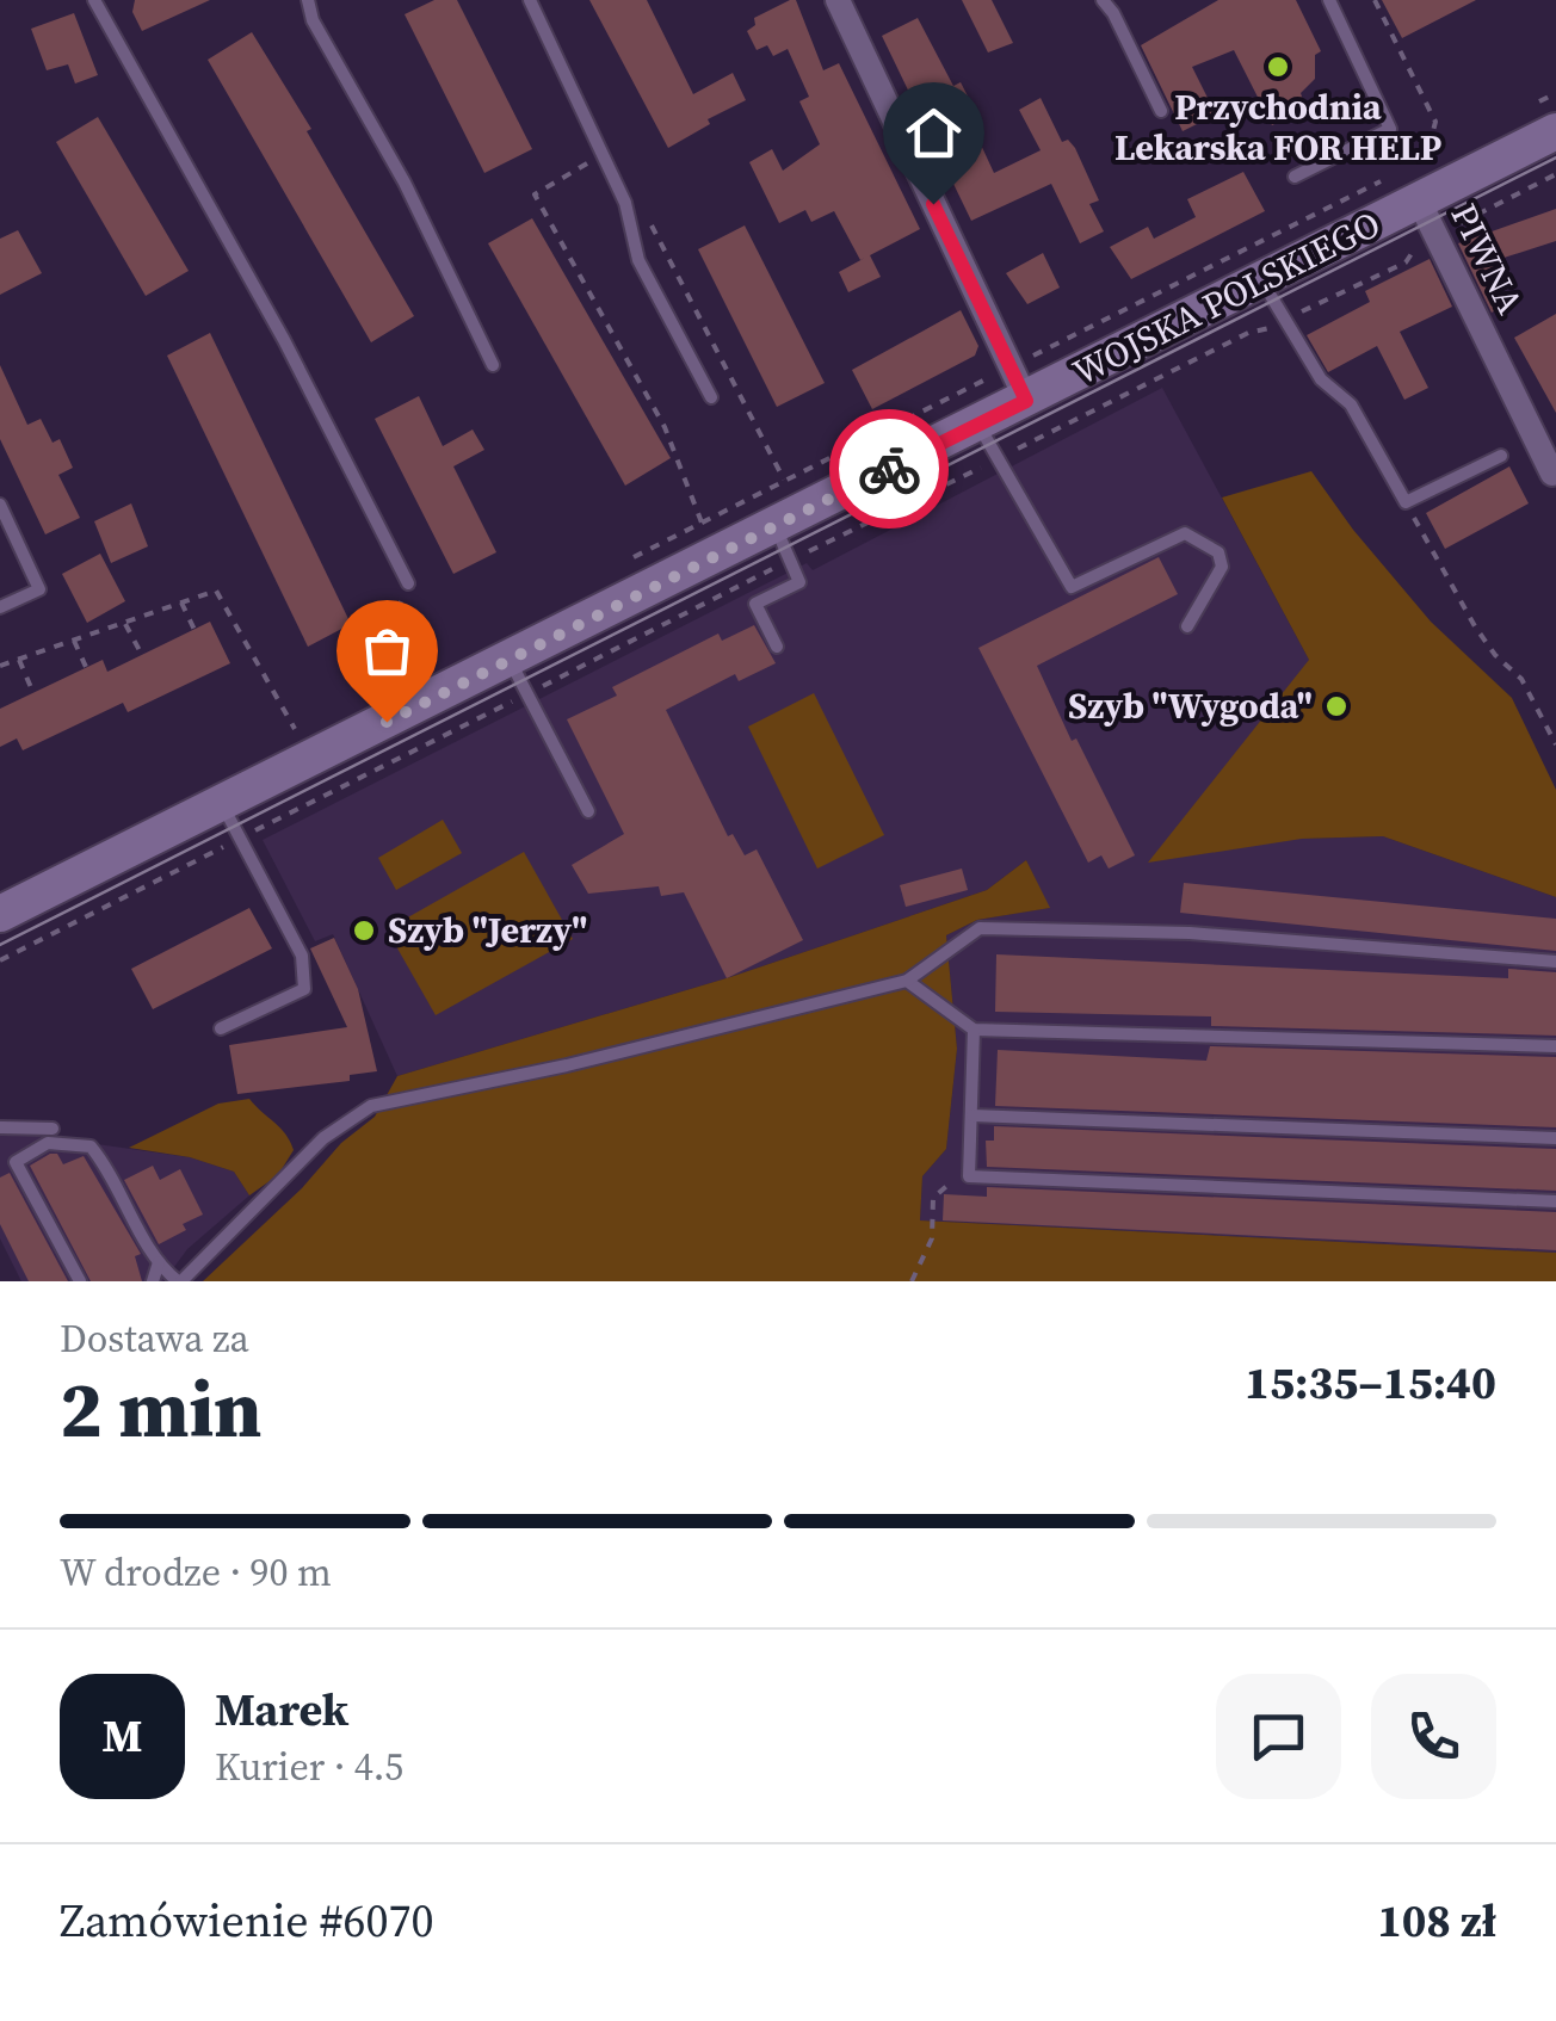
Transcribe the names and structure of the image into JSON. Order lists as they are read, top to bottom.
{
  "streets": {
    "main road": ["WOJSKA POLSKIEGO"],
    "street": ["PIWNA"]
  },
  "crossings": [
    ["PIWNA", "WOJSKA POLSKIEGO"]
  ],
  "places": ["Przychodnia Lekarska FOR HELP", "Szyb \"Wygoda\"", "Szyb \"Jerzy\""],
  "page": {
    "heading": ["2 min", "Dostawa za", "15:35–15:40"],
    "panel": [
      "Marek",
      "Kurier · 4.5",
      "Zamówienie #6070",
      "108 zł"
    ],
    "bar": "W drodze · 90 m",
    "round": "M"
  }
}
